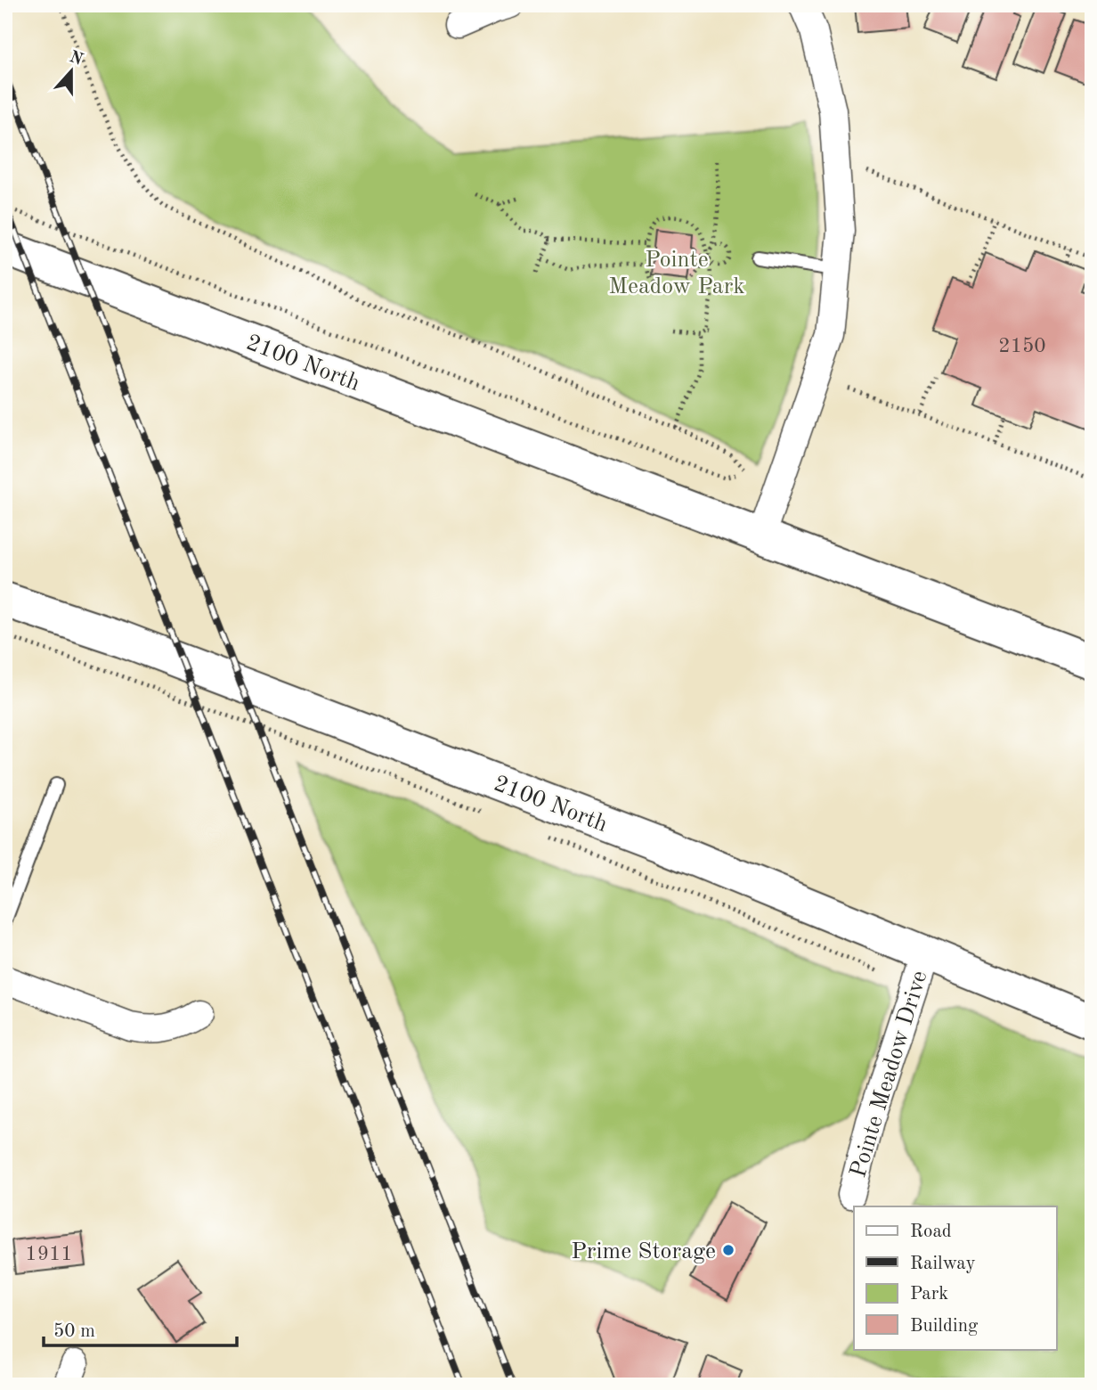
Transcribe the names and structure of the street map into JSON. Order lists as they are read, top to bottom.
{
  "streets": {
    "highway": ["2100 North"],
    "street": ["Pointe Meadow Drive"]
  },
  "crossings": [
    ["2100 North", "Pointe Meadow Drive"]
  ],
  "parks": ["Pointe Meadow Park"],
  "places": ["Prime Storage"],
  "house_numbers": ["2150", "1911"],
  "legend": [
    "Road",
    "Railway",
    "Park",
    "Building"
  ],
  "scale_bar": "50 m",
  "north": "top"
}
